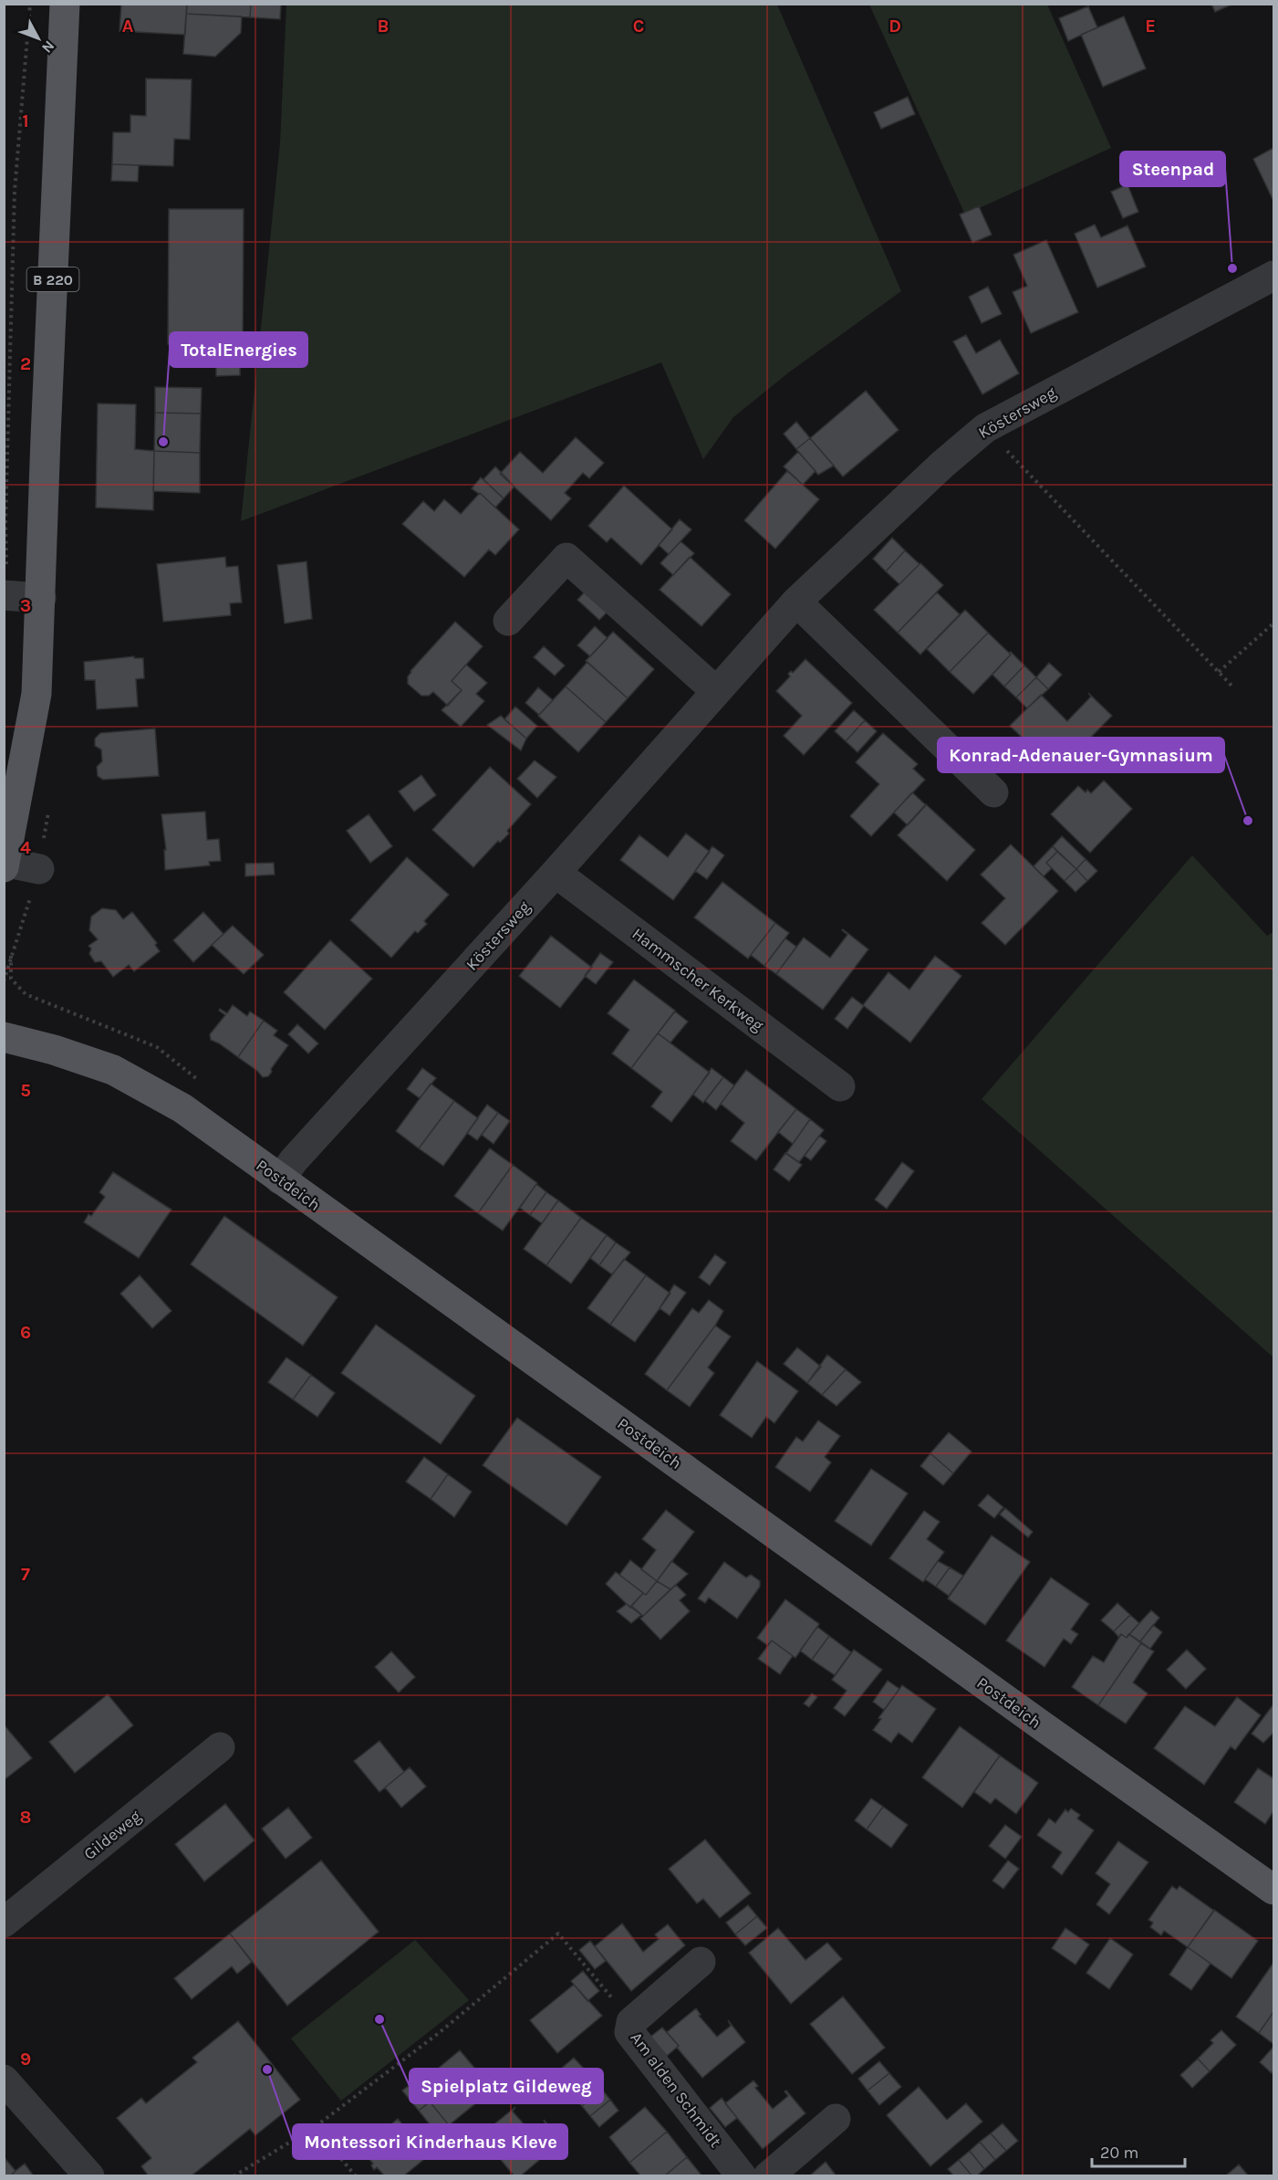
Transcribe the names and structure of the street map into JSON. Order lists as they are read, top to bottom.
{
  "streets": {
    "main road": ["B 220", "Postdeich"],
    "street": [
      "Köstersweg",
      "Hammscher Kerkweg",
      "Gildeweg",
      "Am alden Schmidt"
    ]
  },
  "crossings": [
    ["Köstersweg", "Hammscher Kerkweg"],
    ["Köstersweg", "Postdeich"]
  ],
  "places": [
    "Steenpad",
    "TotalEnergies",
    "Konrad-Adenauer-Gymnasium",
    "Spielplatz Gildeweg",
    "Montessori Kinderhaus Kleve"
  ],
  "scale_bar": "20 m",
  "north": "bottom right",
  "grid": {
    "columns": [
      "A",
      "B",
      "C",
      "D",
      "E"
    ],
    "rows": [
      "1",
      "2",
      "3",
      "4",
      "5",
      "6",
      "7",
      "8",
      "9"
    ]
  }
}
